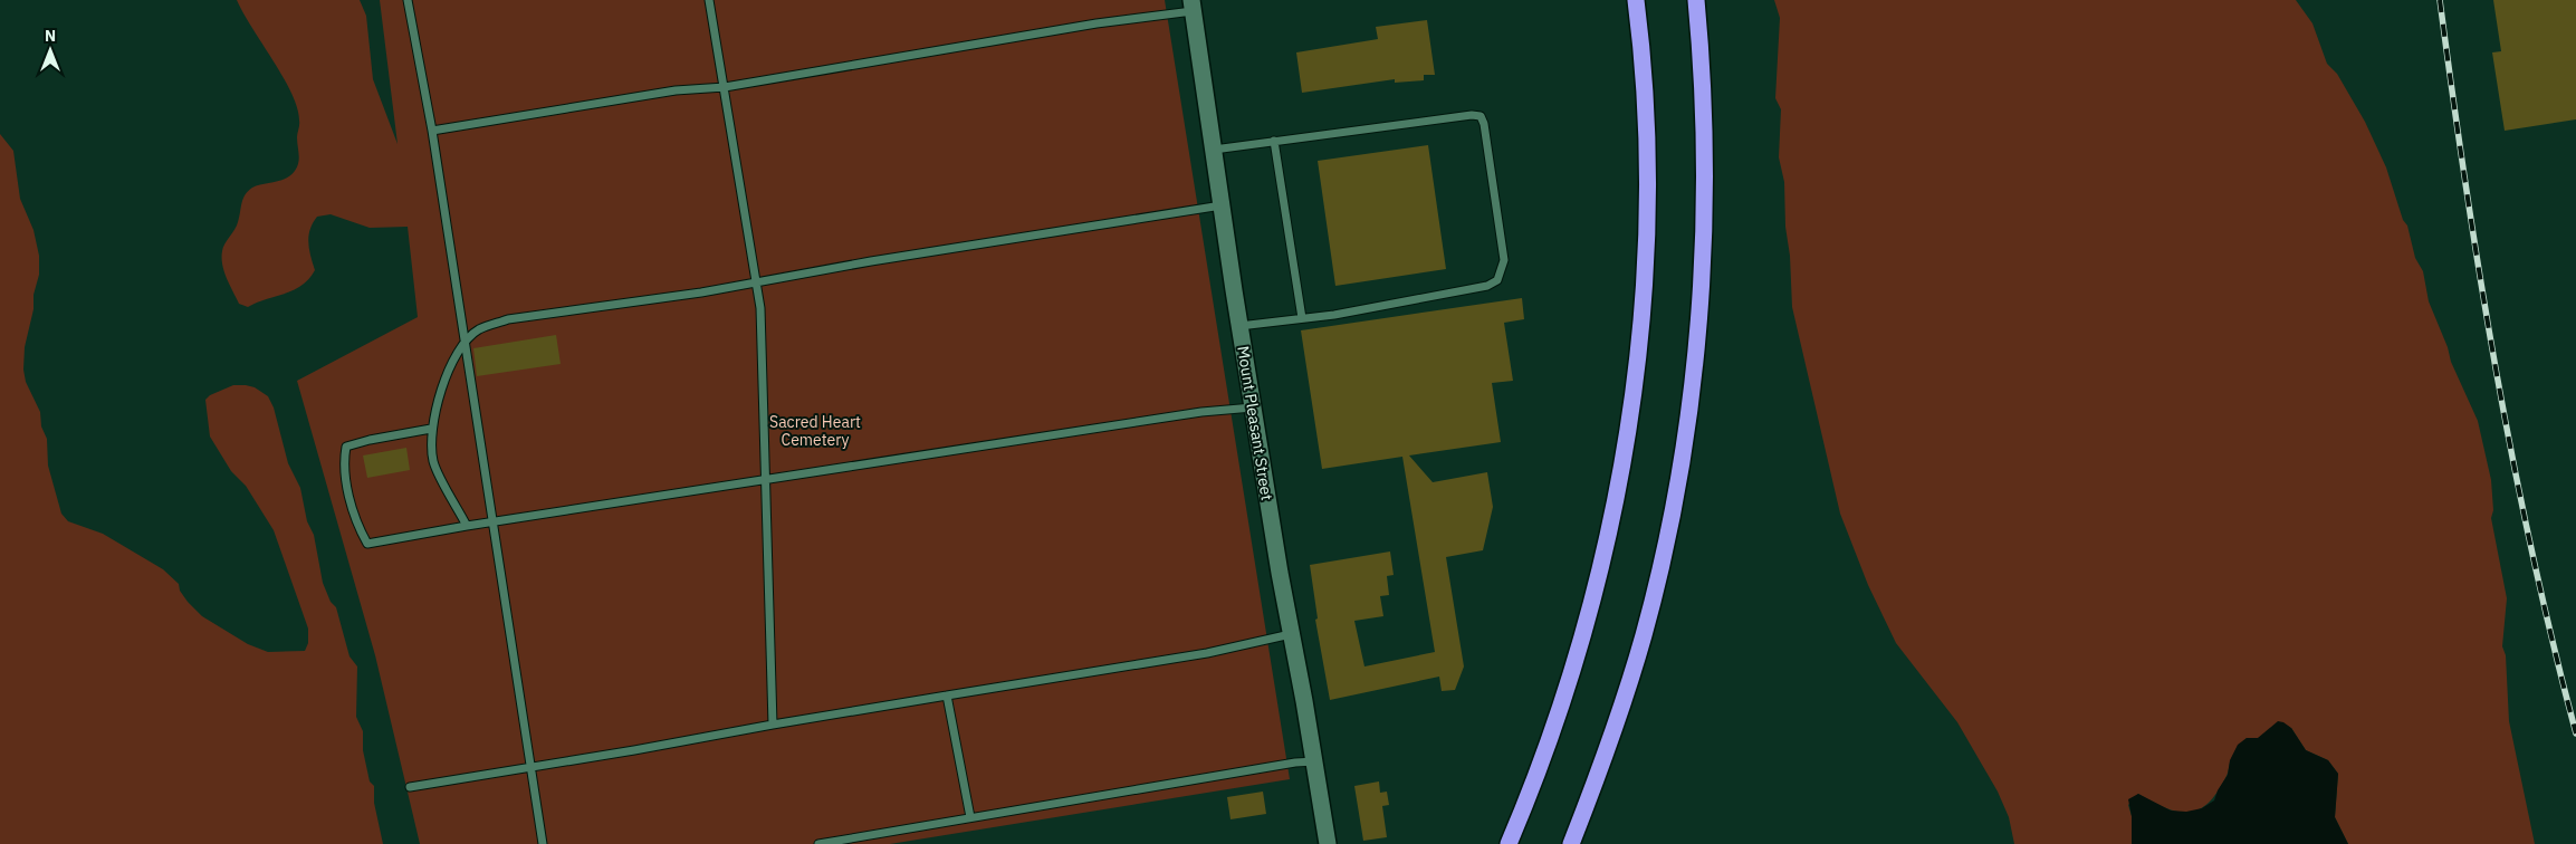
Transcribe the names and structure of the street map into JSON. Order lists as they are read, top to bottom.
{
  "streets": {
    "main road": ["Mount Pleasant Street"]
  },
  "parks": ["Sacred Heart Cemetery"],
  "north": "top"
}
